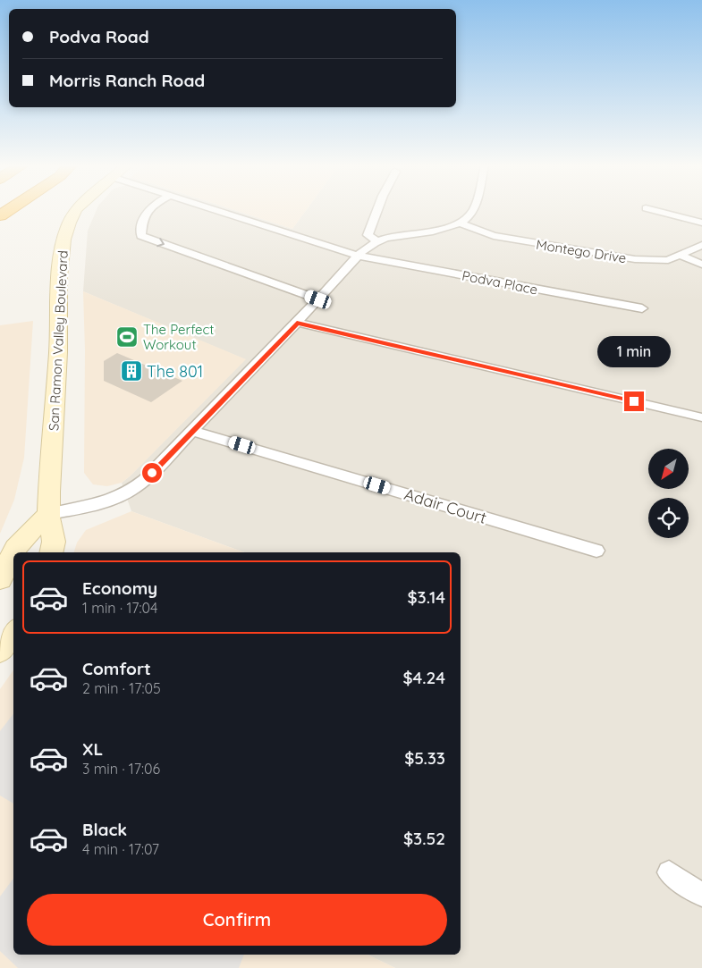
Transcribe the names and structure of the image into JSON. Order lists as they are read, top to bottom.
{
  "streets": {
    "main road": ["San Ramon Valley Boulevard"],
    "street": ["Montego Drive", "Podva Place", "Adair Court"]
  },
  "places": {
    "sports": ["The Perfect Workout"],
    "building": ["The 801"]
  },
  "north": "bottom left",
  "page": {
    "banner": ["Podva Road", "Morris Ranch Road"],
    "bubble": "1 min",
    "list": [
      {
        "name": "Economy",
        "note": "1 min · 17:04",
        "value": "$3.14"
      },
      {
        "name": "Comfort",
        "note": "2 min · 17:05",
        "value": "$4.24"
      },
      {
        "name": "XL",
        "note": "3 min · 17:06",
        "value": "$5.33"
      },
      {
        "name": "Black",
        "note": "4 min · 17:07",
        "value": "$3.52"
      }
    ],
    "buttons": "Confirm"
  }
}
